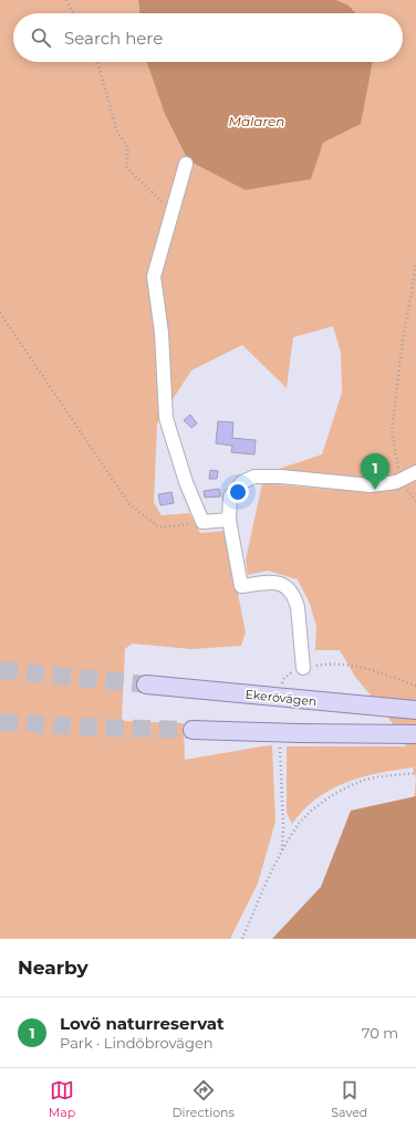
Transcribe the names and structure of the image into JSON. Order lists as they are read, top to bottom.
{
  "streets": {
    "main road": ["Ekerövägen"]
  },
  "water": ["Mälaren"],
  "page": {
    "search": "Search here",
    "pins": "1",
    "heading": "Nearby",
    "list": [
      {
        "mark": "1",
        "name": "Lovö naturreservat",
        "note": "Park · Lindöbrovägen",
        "value": "70 m"
      }
    ],
    "nav": ["Map", "Directions", "Saved"]
  }
}
